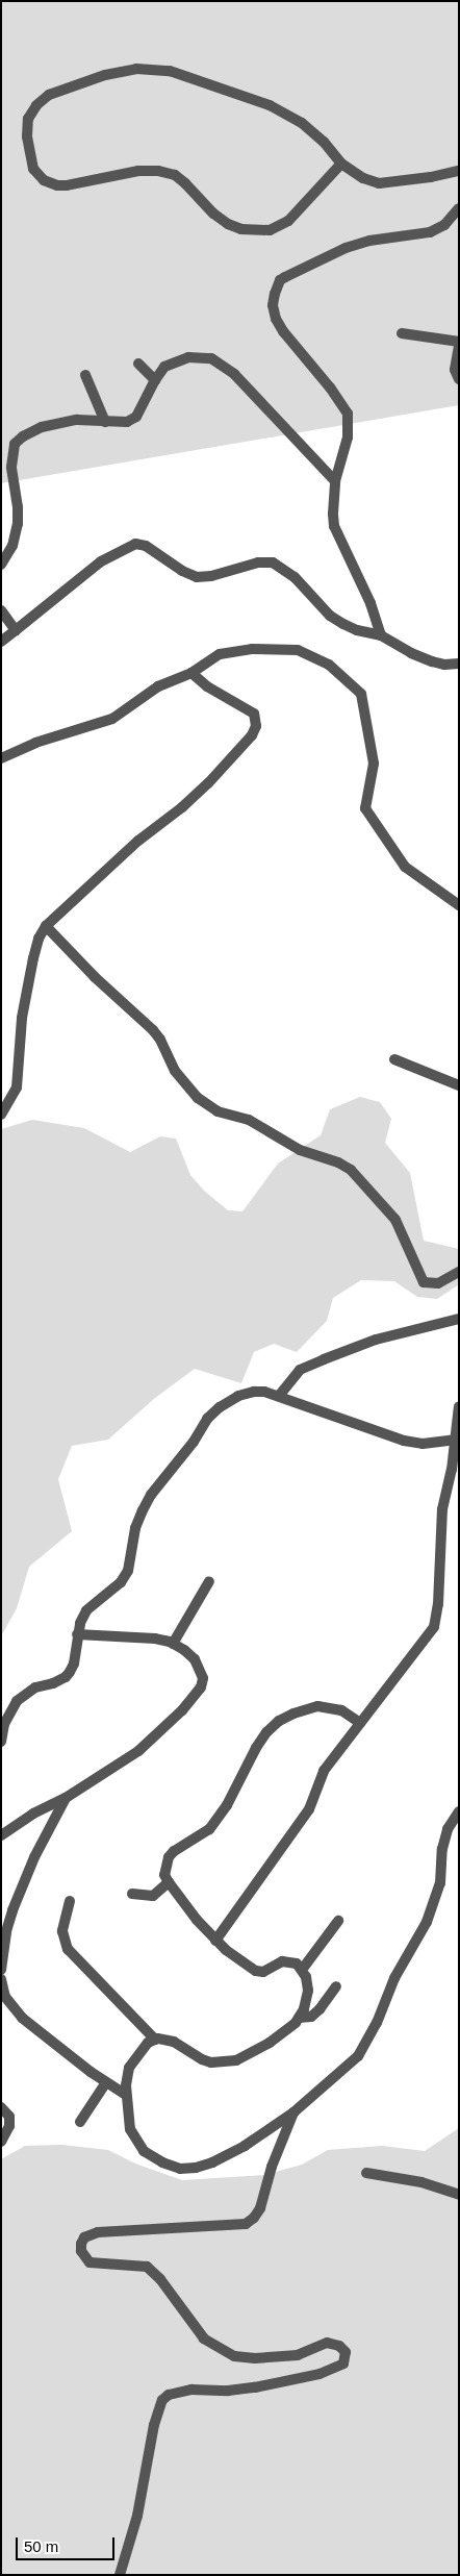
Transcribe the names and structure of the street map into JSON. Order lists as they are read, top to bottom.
{
  "scale_bar": "50 m"
}
